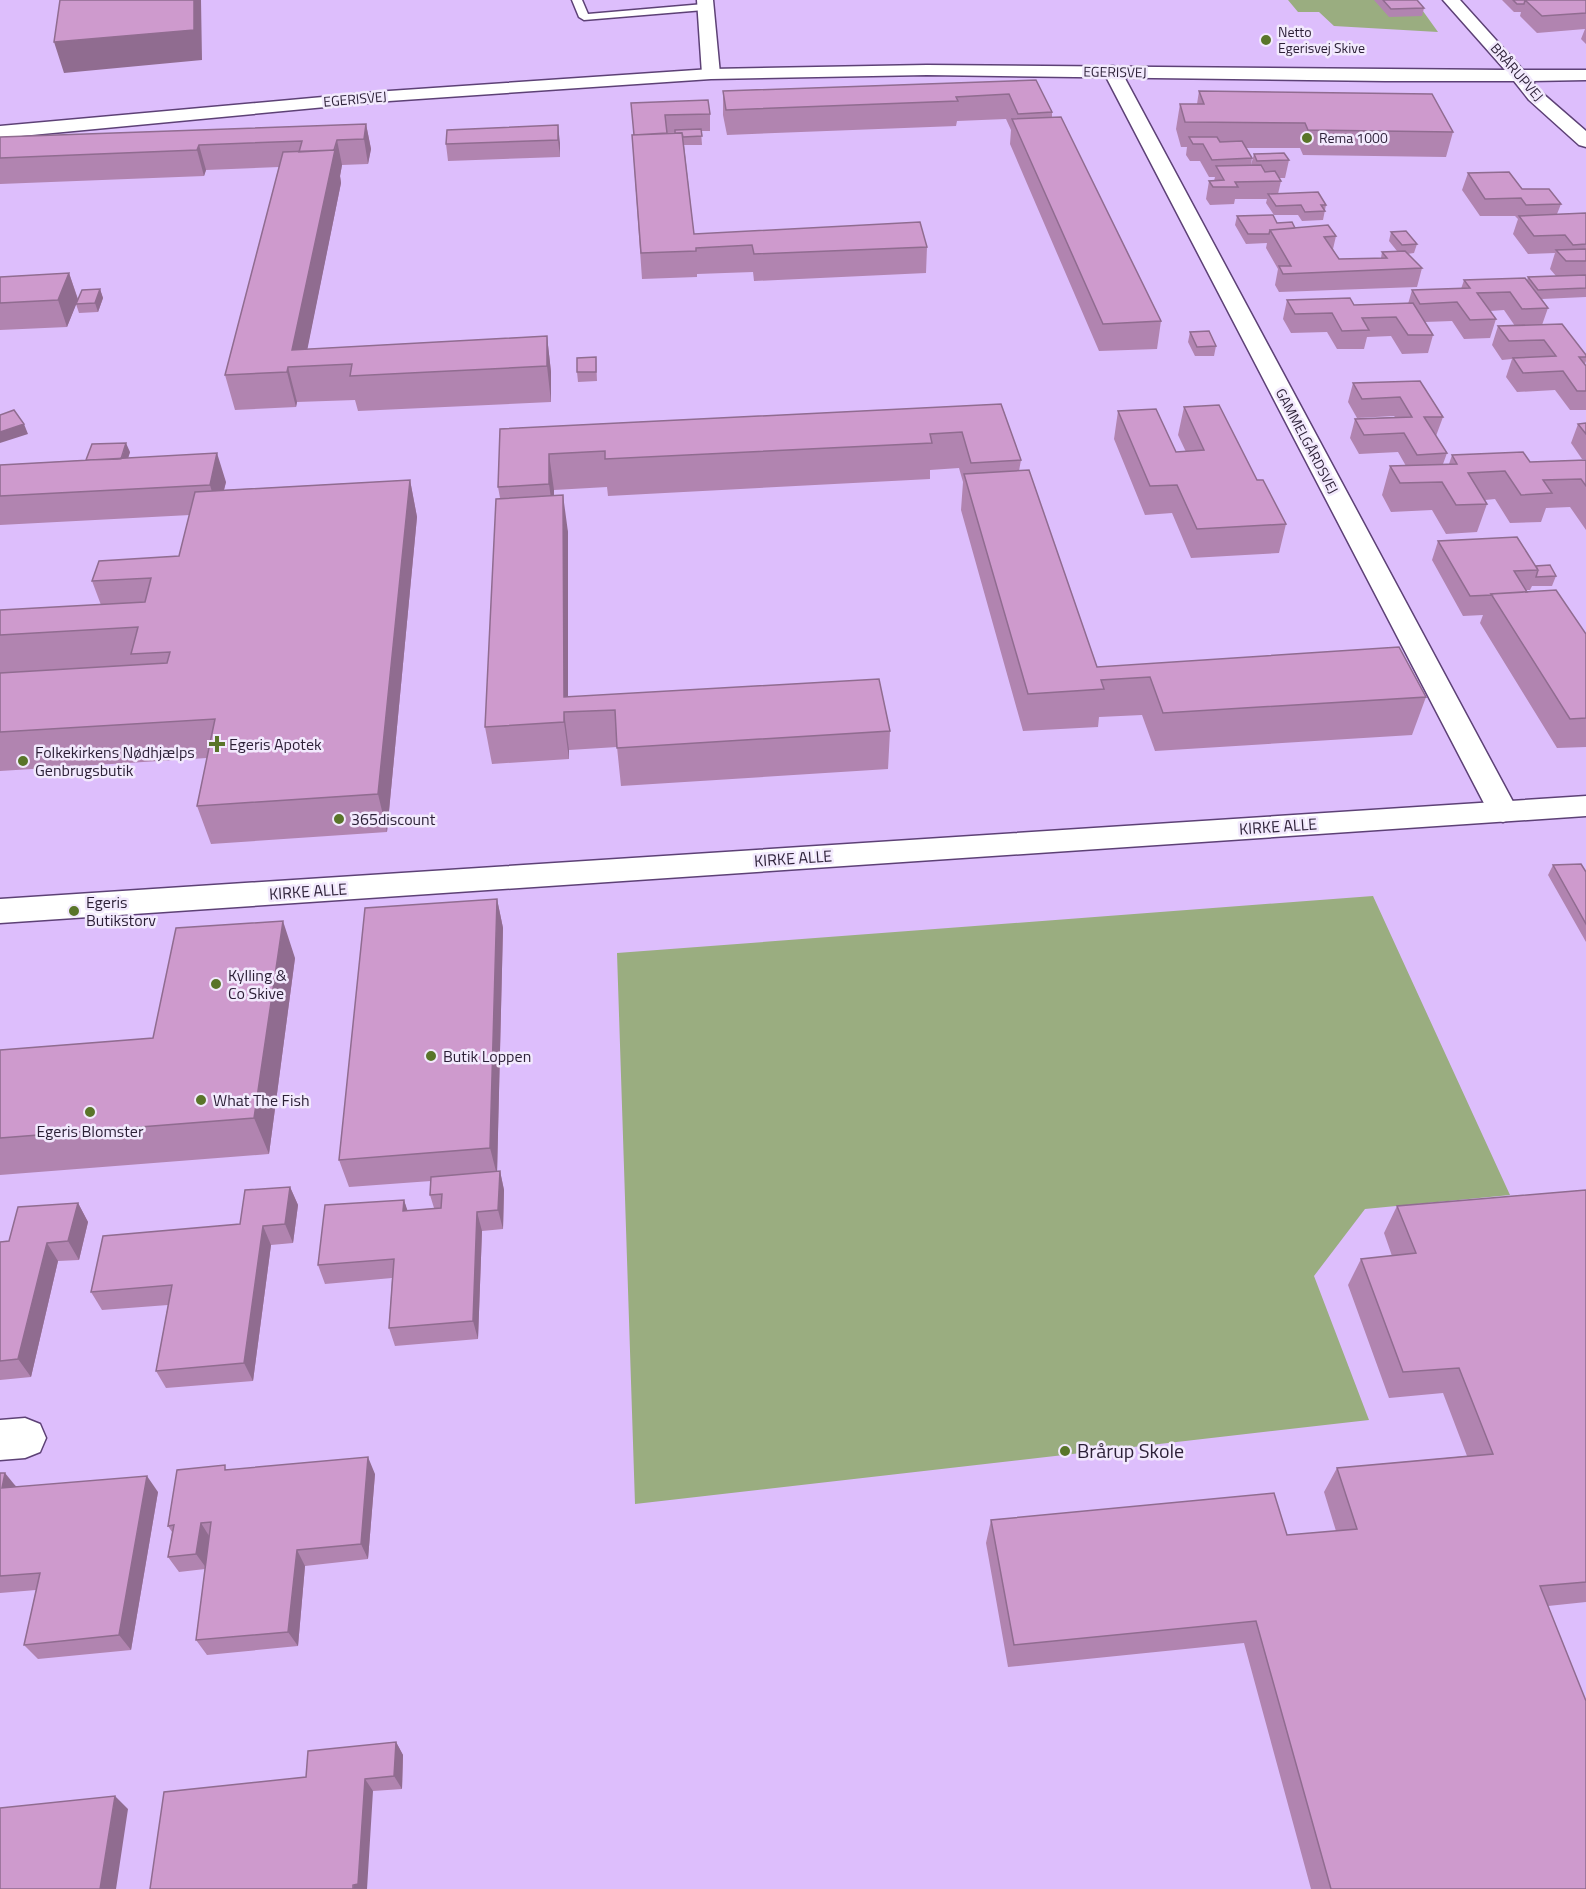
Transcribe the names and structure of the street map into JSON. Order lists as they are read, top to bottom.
{
  "streets": {
    "street": [
      "EGERISVEJ",
      "BRÅRUPVEJ",
      "GAMMELGÅRDSVEJ",
      "KIRKE ALLE"
    ]
  },
  "crossings": [
    ["EGERISVEJ", "BRÅRUPVEJ"],
    ["EGERISVEJ", "GAMMELGÅRDSVEJ"],
    ["GAMMELGÅRDSVEJ", "KIRKE ALLE"]
  ],
  "places": {
    "other": [
      "Netto Egerisvej Skive",
      "Rema 1000",
      "Folkekirkens Nødhjælps Genbrugsbutik",
      "365discount",
      "Egeris Butikstorv",
      "Kylling & Co Skive",
      "Butik Loppen",
      "What The Fish",
      "Egeris Blomster",
      "Brårup Skole"
    ],
    "health": ["Egeris Apotek"]
  }
}
